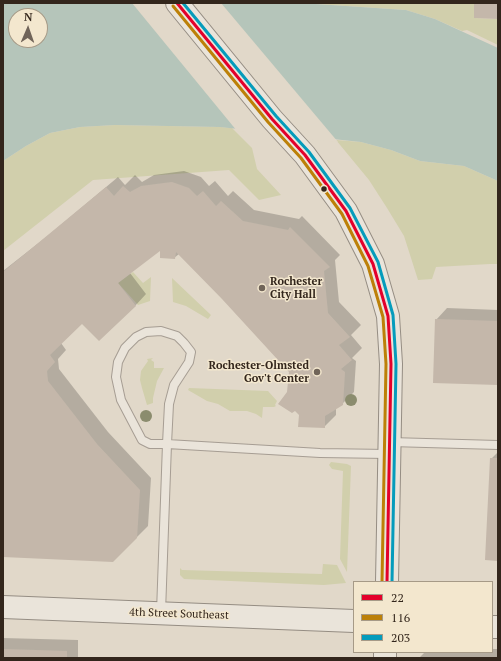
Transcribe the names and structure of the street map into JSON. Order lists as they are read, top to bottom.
{
  "streets": {
    "main road": ["4th Street Southeast"]
  },
  "places": ["Rochester City Hall", "Rochester-Olmsted Gov't Center"],
  "lines": ["transit line 22", "transit line 203", "transit line 116"],
  "legend": ["22", "116", "203"],
  "north": "top"
}
